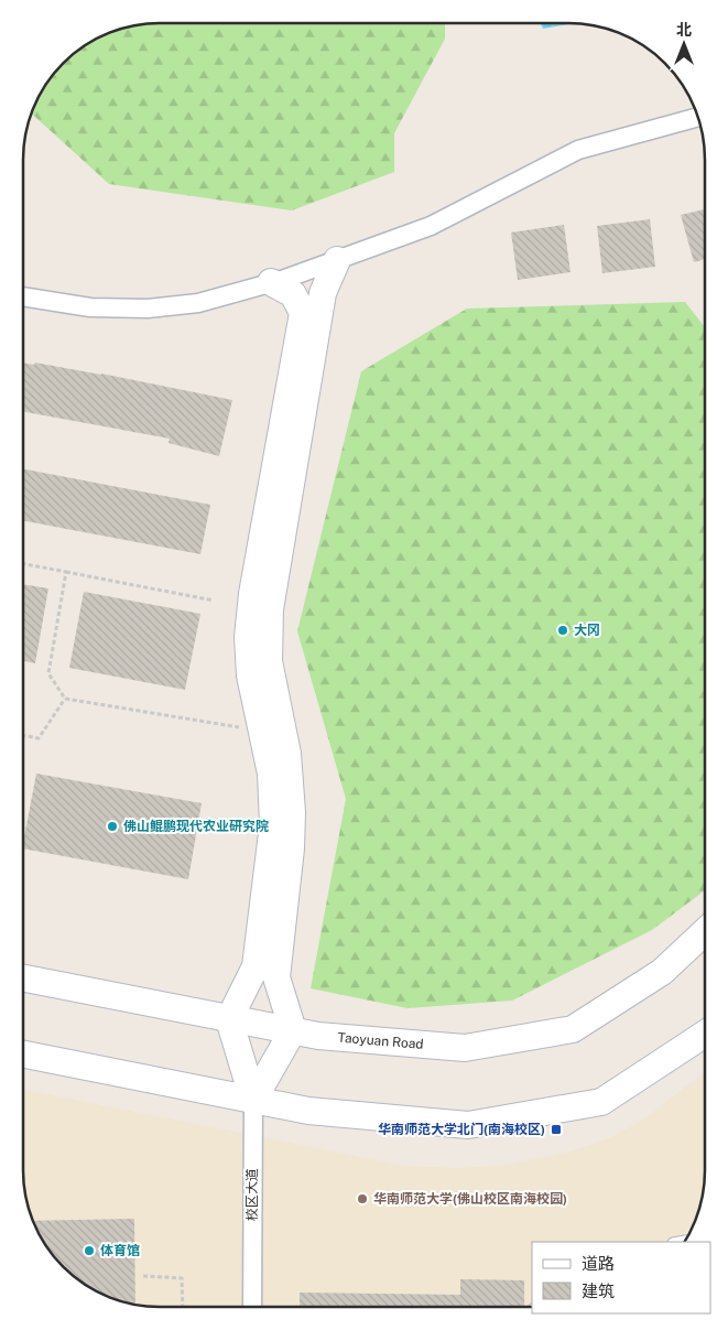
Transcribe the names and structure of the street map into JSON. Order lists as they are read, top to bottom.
{
  "streets": {
    "street": ["Taoyuan Road", "校区大道"]
  },
  "places": {
    "other": [
      "大冈",
      "佛山鲲鹏现代农业研究院",
      "华南师范大学(佛山校区南海校园)",
      "体育馆"
    ],
    "transit": ["华南师范大学北门(南海校区)"]
  },
  "legend": ["道路", "建筑"],
  "north": "top"
}
